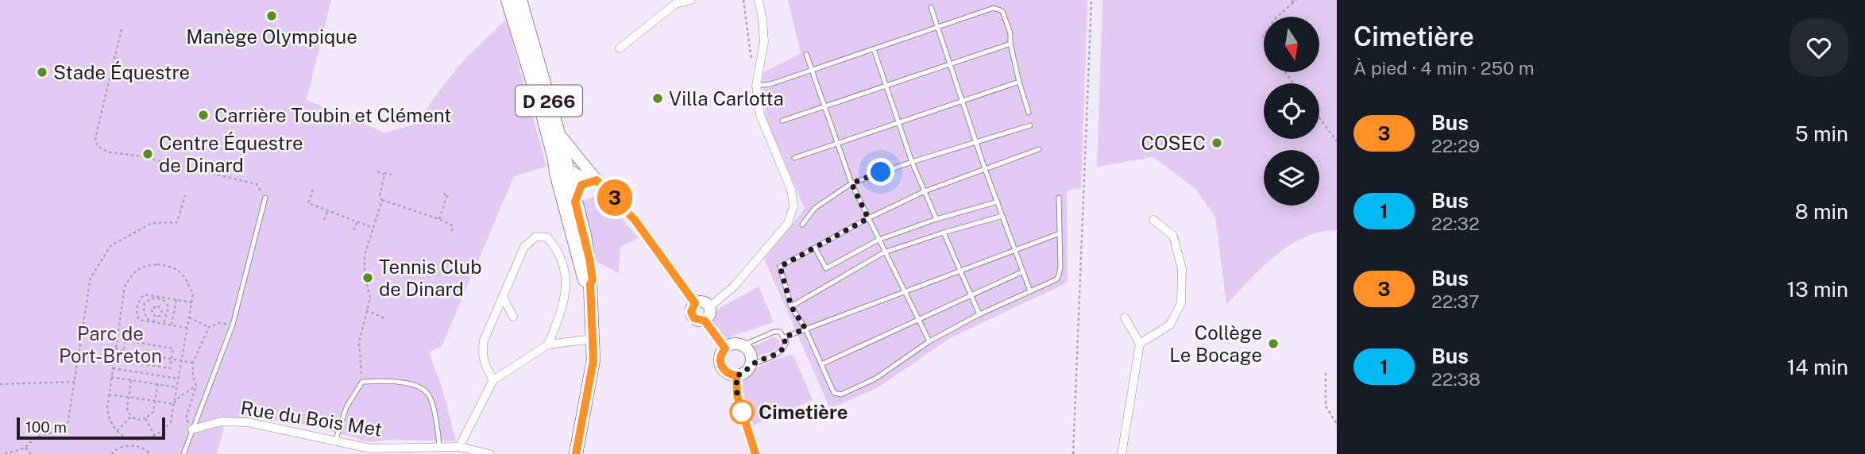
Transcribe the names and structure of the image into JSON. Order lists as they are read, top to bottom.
{
  "streets": {
    "main road": ["D 266"],
    "street": ["Rue du Bois Met"]
  },
  "parks": ["Parc de Port-Breton"],
  "places": [
    "Manège Olympique",
    "Stade Équestre",
    "Villa Carlotta",
    "Carrière Toubin et Clément",
    "COSEC",
    "Centre Équestre de Dinard",
    "Tennis Club de Dinard",
    "Collège Le Bocage",
    "Cimetière"
  ],
  "lines": ["bus line 3"],
  "scale_bar": "100 m",
  "north": "bottom",
  "page": {
    "on_map": "3",
    "heading": ["Cimetière", "À pied · 4 min · 250 m"],
    "list": [
      {
        "mark": "3",
        "name": "Bus",
        "note": "22:29",
        "value": "5 min"
      },
      {
        "mark": "1",
        "name": "Bus",
        "note": "22:32",
        "value": "8 min"
      },
      {
        "mark": "3",
        "name": "Bus",
        "note": "22:37",
        "value": "13 min"
      },
      {
        "mark": "1",
        "name": "Bus",
        "note": "22:38",
        "value": "14 min"
      }
    ],
    "scale": "100 m"
  }
}
